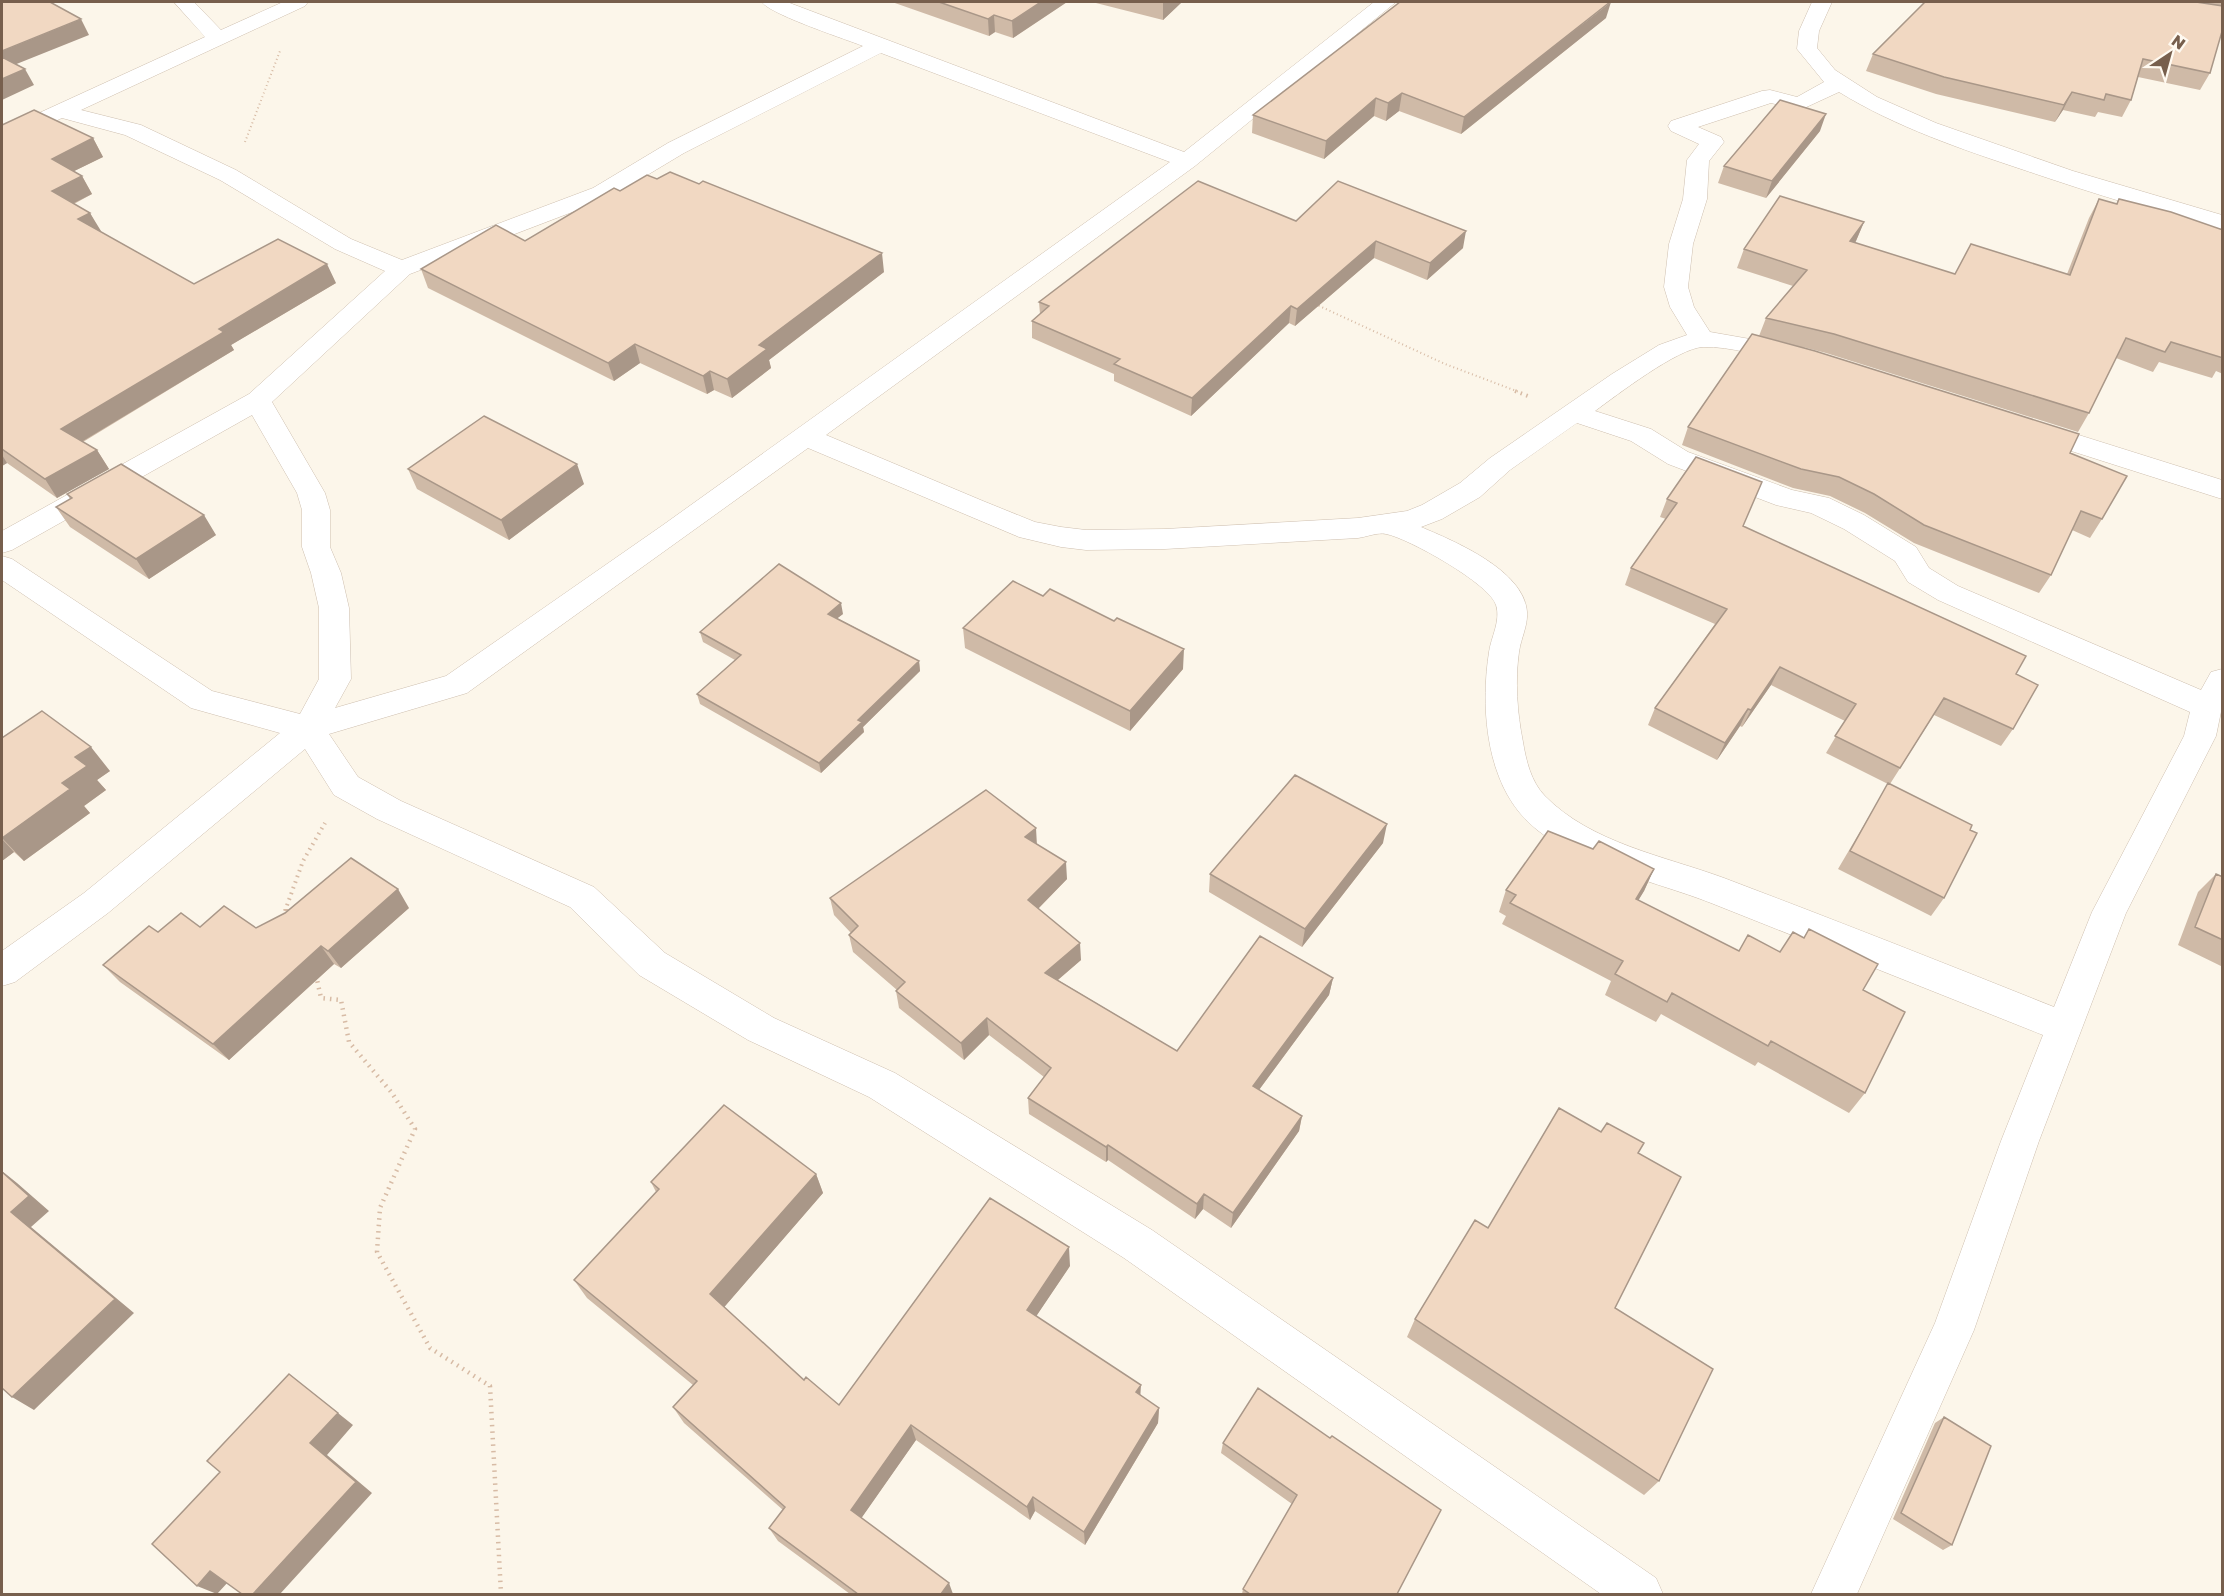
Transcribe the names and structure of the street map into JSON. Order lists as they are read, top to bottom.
{
  "north": "top right"
}
